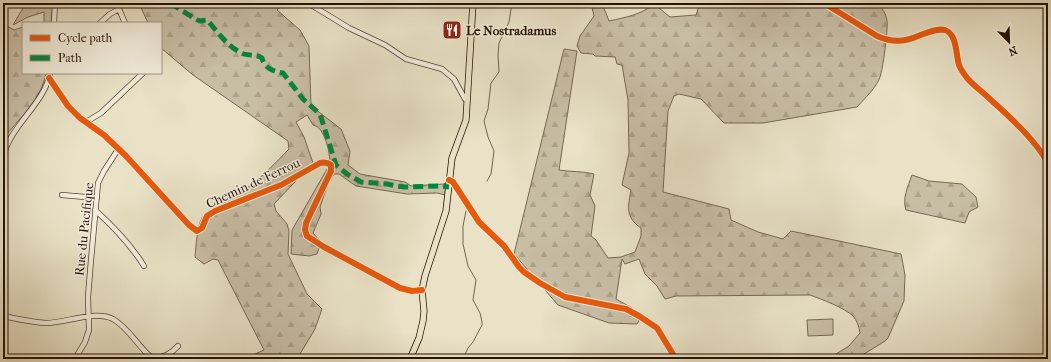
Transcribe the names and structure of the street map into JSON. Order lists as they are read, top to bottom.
{
  "streets": {
    "street": ["Chemin de Ferrou", "Rue du Pacifique"]
  },
  "crossings": [
    ["Chemin de Ferrou", "Rue du Pacifique"]
  ],
  "places": {
    "restaurant": ["Le Nostradamus"]
  },
  "legend": ["Cycle path", "Path"],
  "north": "bottom right"
}
